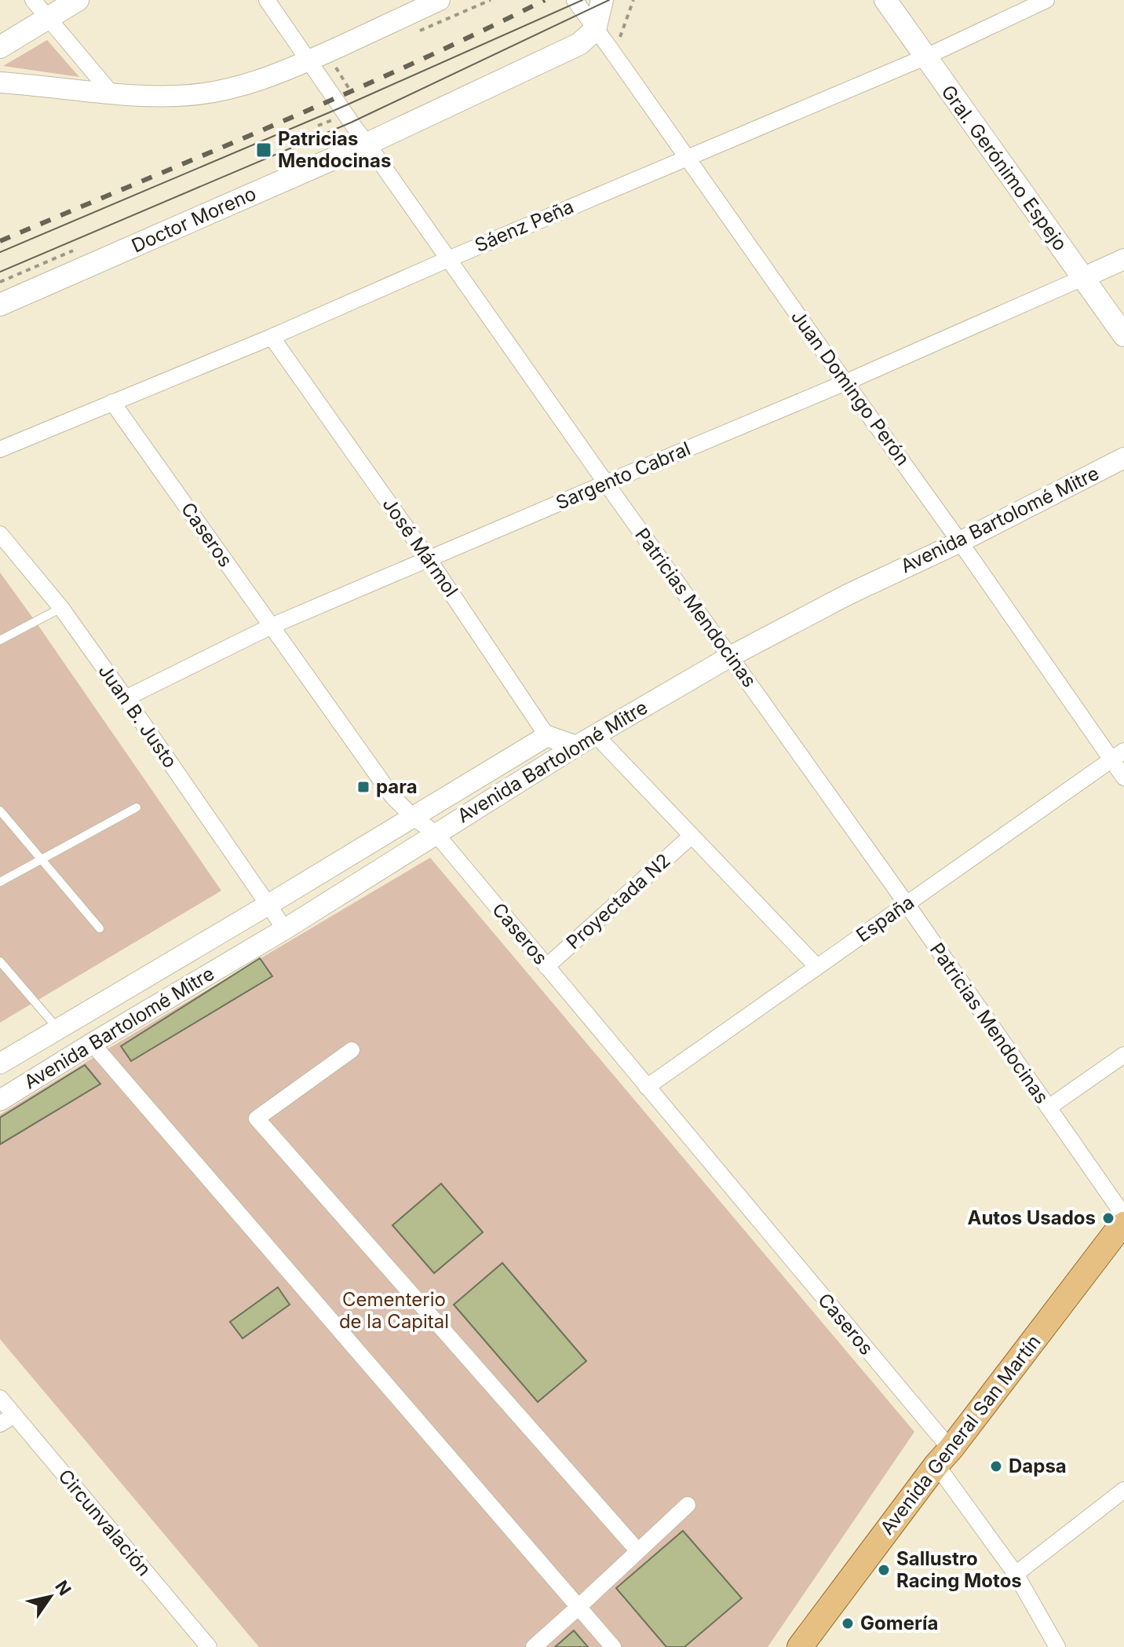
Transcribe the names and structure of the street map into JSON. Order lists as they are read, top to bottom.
{
  "streets": {
    "main road": ["Gral. Gerónimo Espejo", "Doctor Moreno", "Avenida General San Martín"],
    "street": [
      "Sáenz Peña",
      "Juan Domingo Perón",
      "Sargento Cabral",
      "Avenida Bartolomé Mitre",
      "Caseros",
      "José Mármol",
      "Patricias Mendocinas",
      "Juan B. Justo",
      "Proyectada N2",
      "España",
      "Circunvalación"
    ]
  },
  "crossings": [
    ["Gral. Gerónimo Espejo", "Sáenz Peña"],
    ["Gral. Gerónimo Espejo", "Sargento Cabral"],
    ["Doctor Moreno", "Juan Domingo Perón"],
    ["Doctor Moreno", "Patricias Mendocinas"],
    ["Sáenz Peña", "Juan Domingo Perón"],
    ["Sáenz Peña", "Caseros"],
    ["Sáenz Peña", "José Mármol"],
    ["Sáenz Peña", "Patricias Mendocinas"],
    ["Juan Domingo Perón", "Sargento Cabral"],
    ["Juan Domingo Perón", "Avenida Bartolomé Mitre"],
    ["Juan Domingo Perón", "España"],
    ["Sargento Cabral", "Caseros"],
    ["Sargento Cabral", "José Mármol"],
    ["Sargento Cabral", "Patricias Mendocinas"],
    ["Sargento Cabral", "Juan B. Justo"],
    ["Avenida Bartolomé Mitre", "Caseros"],
    ["Avenida Bartolomé Mitre", "José Mármol"],
    ["Avenida Bartolomé Mitre", "Patricias Mendocinas"],
    ["Avenida Bartolomé Mitre", "Juan B. Justo"],
    ["Caseros", "Proyectada N2"],
    ["Caseros", "España"],
    ["Caseros", "Avenida General San Martín"],
    ["Patricias Mendocinas", "España"]
  ],
  "parks": ["Cementerio de la Capital"],
  "places": {
    "transit": ["Patricias Mendocinas", "para"],
    "other": [
      "Autos Usados",
      "Dapsa",
      "Sallustro Racing Motos",
      "Gomería"
    ]
  },
  "north": "top right"
}
